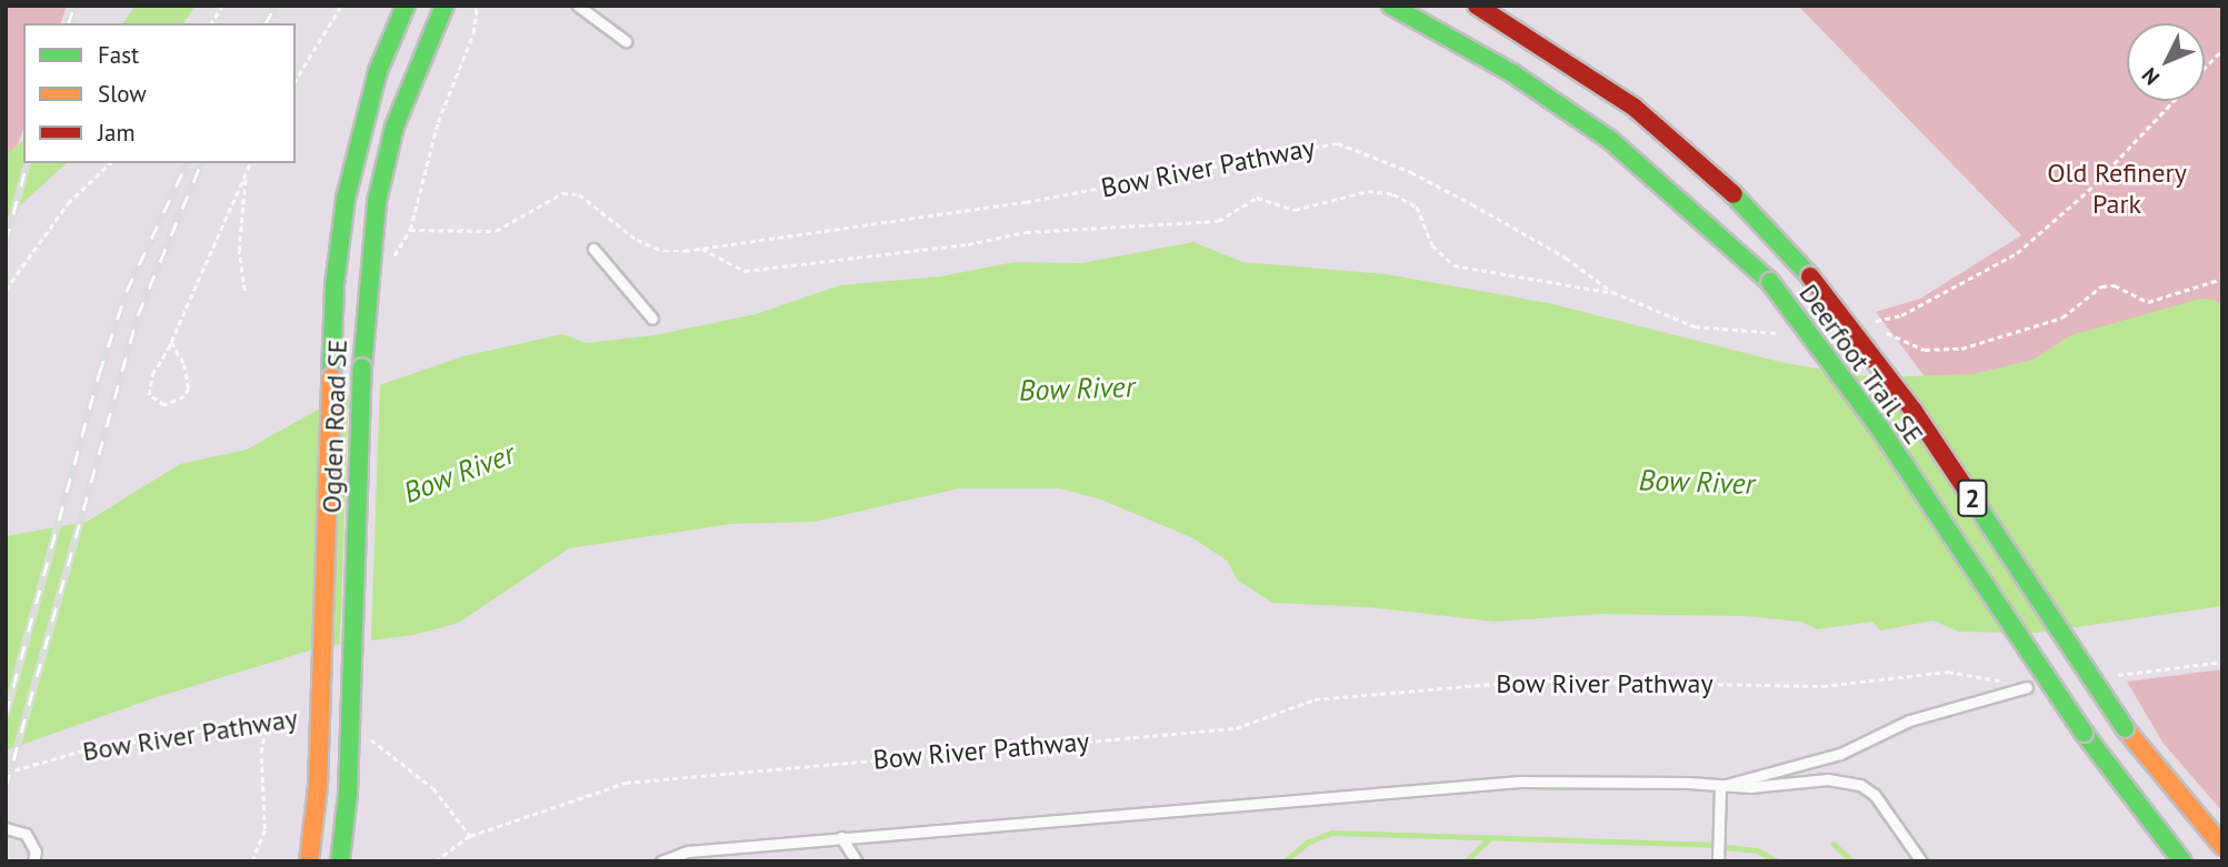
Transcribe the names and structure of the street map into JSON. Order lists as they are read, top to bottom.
{
  "streets": {
    "main road": ["Deerfoot Trail SE", "Ogden Road SE", "2"],
    "path": ["Bow River Pathway"]
  },
  "water": ["Bow River"],
  "parks": ["Old Refinery Park"],
  "legend": ["Fast", "Slow", "Jam"],
  "north": "bottom left"
}
